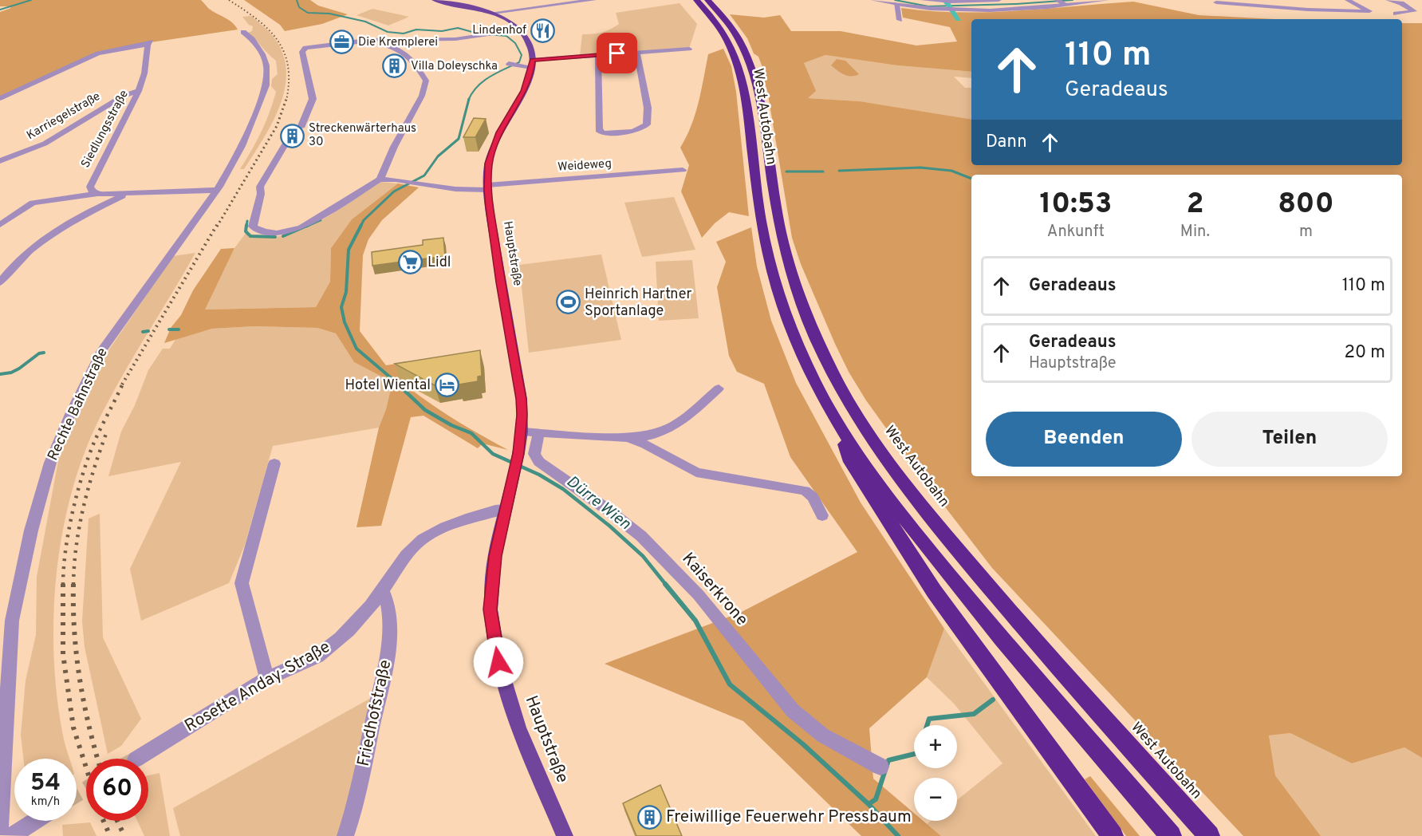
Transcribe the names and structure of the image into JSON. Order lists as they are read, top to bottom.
{
  "streets": {
    "highway": ["West Autobahn"],
    "main road": ["Hauptstraße"],
    "street": [
      "Karriegelstraße",
      "Siedlungsstraße",
      "Weideweg",
      "Rechte Bahnstraße",
      "Kaiserkrone",
      "Rosette Anday-Straße",
      "Friedhofstraße"
    ]
  },
  "crossings": [
    ["Karriegelstraße", "Siedlungsstraße"],
    ["Weideweg", "Hauptstraße"],
    ["Hauptstraße", "Rosette Anday-Straße"],
    ["Rosette Anday-Straße", "Friedhofstraße"]
  ],
  "water": ["Dürre Wien"],
  "places": {
    "restaurant": ["Lindenhof"],
    "office": ["Die Kremplerei"],
    "building": ["Villa Doleyschka", "Streckenwärterhaus 30", "Freiwillige Feuerwehr Pressbaum"],
    "supermarket": ["Lidl"],
    "sports": ["Heinrich Hartner Sportanlage"],
    "hotel": ["Hotel Wiental"]
  },
  "page": {
    "turn": ["110 m", "Geradeaus"],
    "then": "Dann",
    "eta": [
      "10:53",
      "Ankunft",
      "2",
      "Min.",
      "800",
      "m"
    ],
    "list": [
      {
        "name": "Geradeaus",
        "value": "110 m"
      },
      {
        "name": "Geradeaus",
        "note": "Hauptstraße",
        "value": "20 m"
      }
    ],
    "buttons": ["Beenden", "Teilen"],
    "map_buttons": ["+", "−"],
    "speed": "54 km/h",
    "limit": "60"
  }
}
